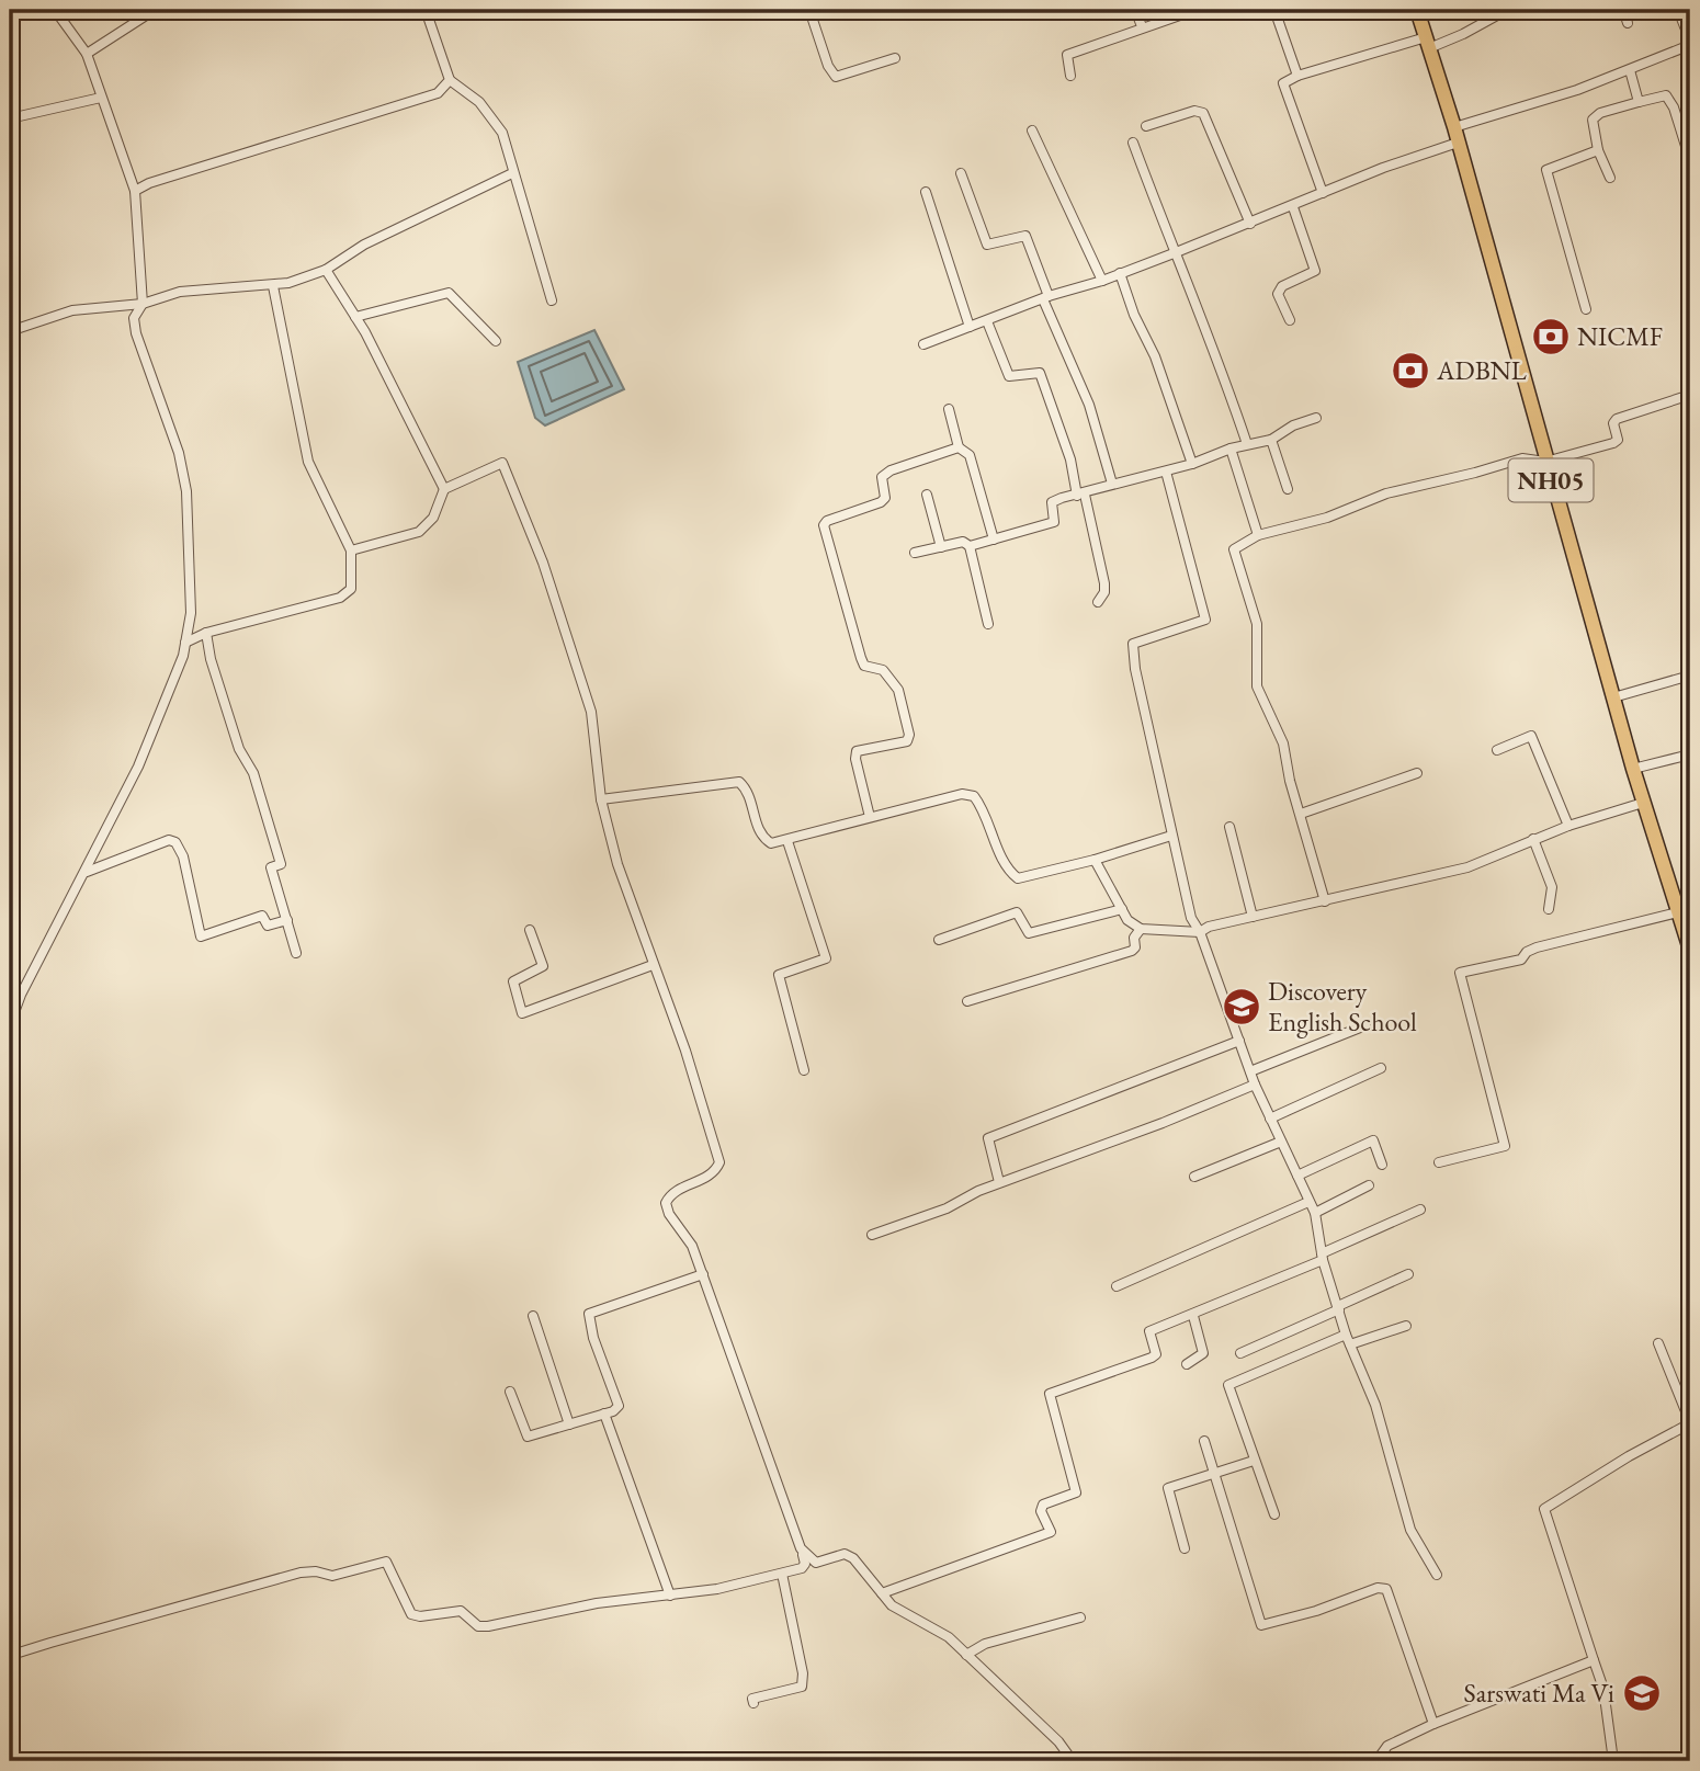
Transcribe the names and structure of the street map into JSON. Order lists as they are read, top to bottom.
{
  "streets": {
    "main road": ["NH05"]
  },
  "places": {
    "bank": ["NICMF", "ADBNL"],
    "school or university": ["Discovery English School", "Sarswati Ma Vi"]
  }
}
